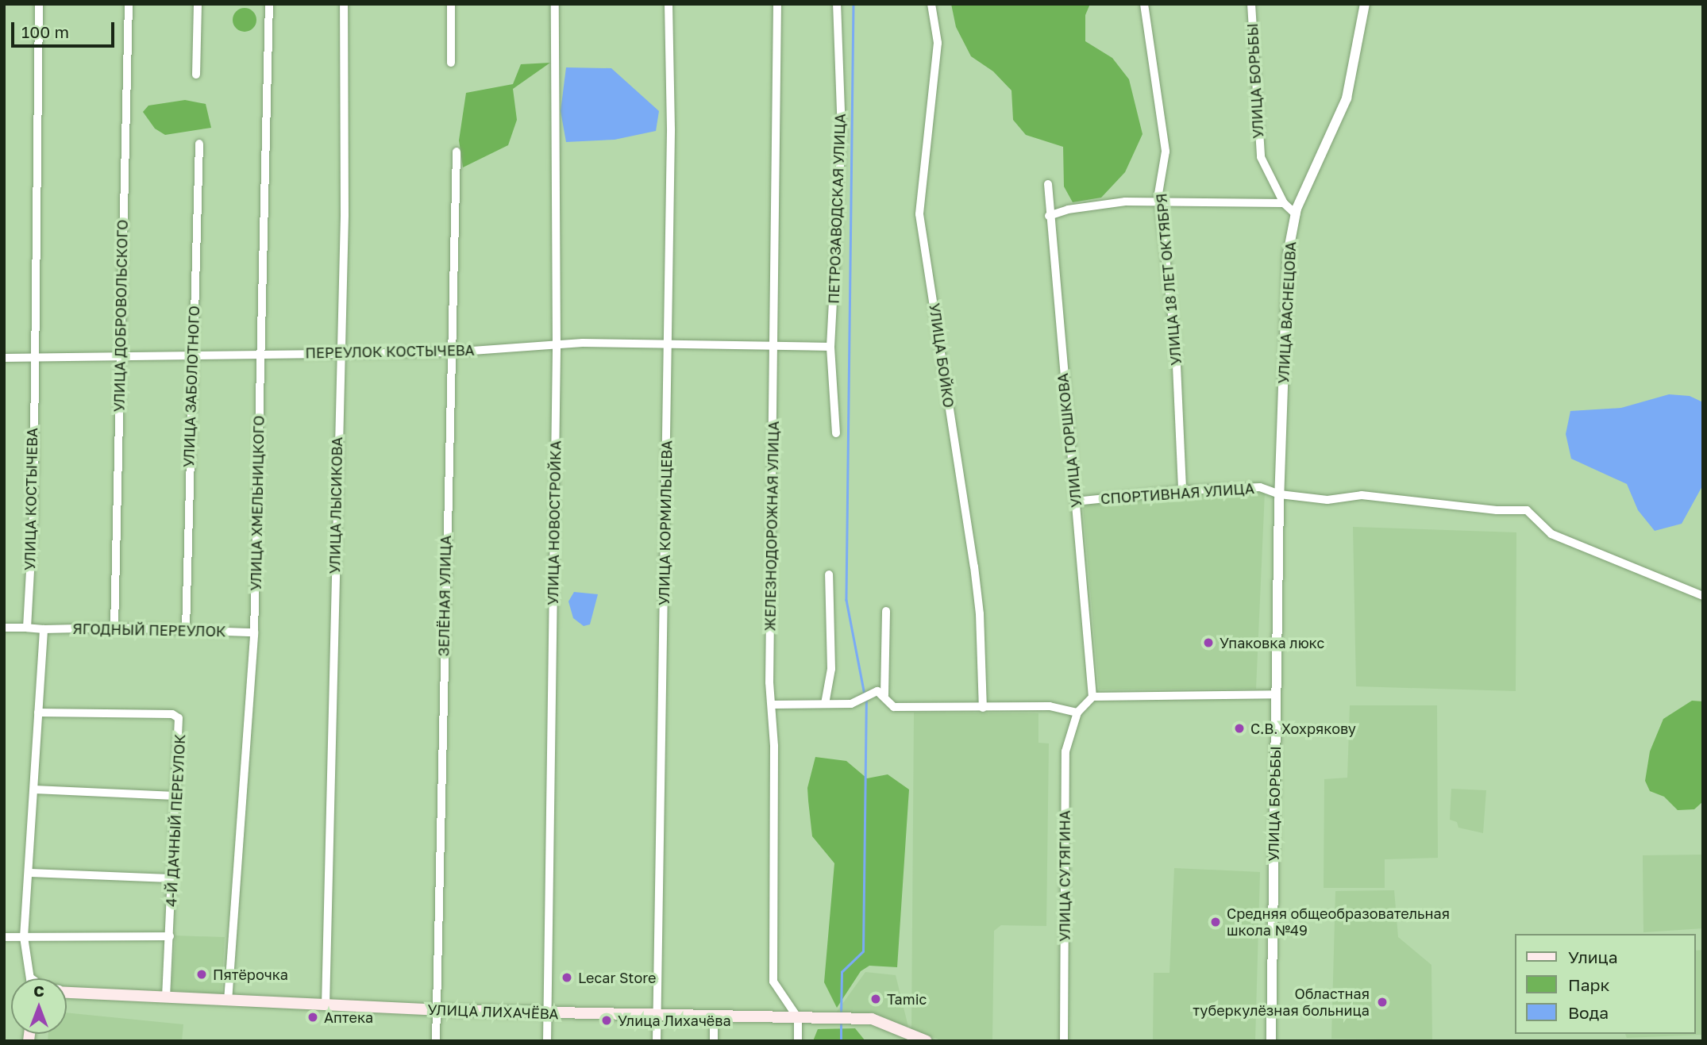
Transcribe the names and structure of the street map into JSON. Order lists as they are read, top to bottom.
{
  "streets": {
    "main road": ["УЛИЦА ЛИХАЧЁВА"],
    "street": [
      "УЛИЦА БОРЬБЫ",
      "ПЕТРОЗАВОДСКАЯ УЛИЦА",
      "УЛИЦА 18 ЛЕТ ОКТЯБРЯ",
      "УЛИЦА ВАСНЕЦОВА",
      "УЛИЦА ДОБРОВОЛЬСКОГО",
      "ПЕРЕУЛОК КОСТЫЧЕВА",
      "УЛИЦА БОЙКО",
      "УЛИЦА ЗАБОЛОТНОГО",
      "УЛИЦА ГОРШКОВА",
      "СПОРТИВНАЯ УЛИЦА",
      "УЛИЦА КОСТЫЧЕВА",
      "УЛИЦА ХМЕЛЬНИЦКОГО",
      "УЛИЦА ЛЫСИКОВА",
      "УЛИЦА НОВОСТРОЙКА",
      "УЛИЦА КОРМИЛЬЦЕВА",
      "ЖЕЛЕЗНОДОРОЖНАЯ УЛИЦА",
      "ЗЕЛЁНАЯ УЛИЦА",
      "ЯГОДНЫЙ ПЕРЕУЛОК",
      "4-Й ДАЧНЫЙ ПЕРЕУЛОК",
      "УЛИЦА СУТЯГИНА"
    ]
  },
  "crossings": [
    ["УЛИЦА БОРЬБЫ", "УЛИЦА ВАСНЕЦОВА"],
    ["УЛИЦА БОРЬБЫ", "СПОРТИВНАЯ УЛИЦА"],
    ["ПЕТРОЗАВОДСКАЯ УЛИЦА", "ПЕРЕУЛОК КОСТЫЧЕВА"],
    ["УЛИЦА 18 ЛЕТ ОКТЯБРЯ", "СПОРТИВНАЯ УЛИЦА"],
    ["УЛИЦА ВАСНЕЦОВА", "СПОРТИВНАЯ УЛИЦА"],
    ["УЛИЦА ДОБРОВОЛЬСКОГО", "ПЕРЕУЛОК КОСТЫЧЕВА"],
    ["УЛИЦА ДОБРОВОЛЬСКОГО", "ЯГОДНЫЙ ПЕРЕУЛОК"],
    ["ПЕРЕУЛОК КОСТЫЧЕВА", "УЛИЦА ЗАБОЛОТНОГО"],
    ["ПЕРЕУЛОК КОСТЫЧЕВА", "УЛИЦА КОСТЫЧЕВА"],
    ["ПЕРЕУЛОК КОСТЫЧЕВА", "УЛИЦА ХМЕЛЬНИЦКОГО"],
    ["ПЕРЕУЛОК КОСТЫЧЕВА", "УЛИЦА ЛЫСИКОВА"],
    ["ПЕРЕУЛОК КОСТЫЧЕВА", "УЛИЦА НОВОСТРОЙКА"],
    ["ПЕРЕУЛОК КОСТЫЧЕВА", "УЛИЦА КОРМИЛЬЦЕВА"],
    ["ПЕРЕУЛОК КОСТЫЧЕВА", "ЖЕЛЕЗНОДОРОЖНАЯ УЛИЦА"],
    ["ПЕРЕУЛОК КОСТЫЧЕВА", "ЗЕЛЁНАЯ УЛИЦА"],
    ["УЛИЦА ЗАБОЛОТНОГО", "ЯГОДНЫЙ ПЕРЕУЛОК"],
    ["УЛИЦА ГОРШКОВА", "СПОРТИВНАЯ УЛИЦА"],
    ["УЛИЦА ХМЕЛЬНИЦКОГО", "ЯГОДНЫЙ ПЕРЕУЛОК"],
    ["УЛИЦА ХМЕЛЬНИЦКОГО", "УЛИЦА ЛИХАЧЁВА"],
    ["УЛИЦА ЛЫСИКОВА", "УЛИЦА ЛИХАЧЁВА"],
    ["УЛИЦА НОВОСТРОЙКА", "УЛИЦА ЛИХАЧЁВА"],
    ["УЛИЦА КОРМИЛЬЦЕВА", "УЛИЦА ЛИХАЧЁВА"],
    ["ЖЕЛЕЗНОДОРОЖНАЯ УЛИЦА", "УЛИЦА ЛИХАЧЁВА"],
    ["ЗЕЛЁНАЯ УЛИЦА", "УЛИЦА ЛИХАЧЁВА"],
    ["4-Й ДАЧНЫЙ ПЕРЕУЛОК", "УЛИЦА ЛИХАЧЁВА"]
  ],
  "places": [
    "Упаковка люкс",
    "С.В. Хохрякову",
    "Средняя общеобразовательная школа №49",
    "Пятёрочка",
    "Lecar Store",
    "Tamic",
    "Областная туберкулёзная больница",
    "Аптека",
    "Улица Лихачёва"
  ],
  "legend": ["Улица", "Парк", "Вода"],
  "scale_bar": "100 m",
  "north": "top"
}
